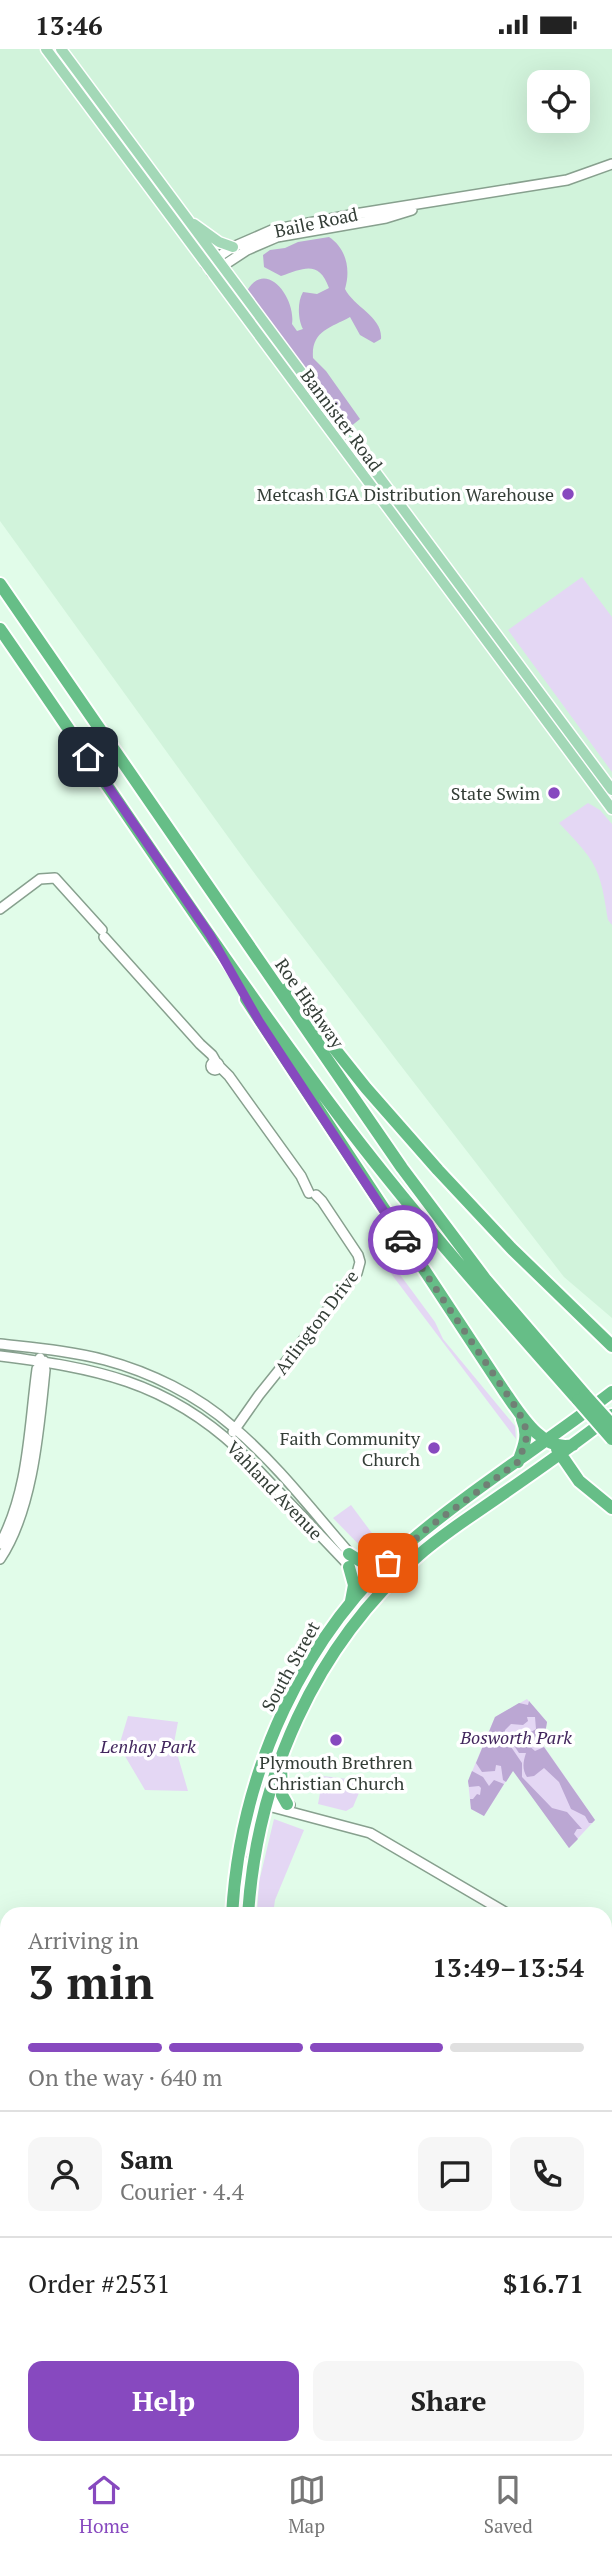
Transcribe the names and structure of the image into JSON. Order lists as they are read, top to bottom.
{
  "streets": {
    "highway": ["Roe Highway", "South Street"],
    "main road": [
      "Baile Road",
      "Bannister Road",
      "Arlington Drive",
      "Vahland Avenue"
    ]
  },
  "crossings": [
    ["Baile Road", "Bannister Road"],
    ["Arlington Drive", "Vahland Avenue"],
    ["Vahland Avenue", "South Street"]
  ],
  "parks": ["Bosworth Park", "Lenhay Park"],
  "places": [
    "Metcash IGA Distribution Warehouse",
    "State Swim",
    "Faith Community Church",
    "Plymouth Brethren Christian Church"
  ],
  "page": {
    "status": "13:46",
    "heading": ["3 min", "Arriving in", "13:49–13:54"],
    "panel": [
      "Sam",
      "Courier · 4.4",
      "Order #2531",
      "$16.71"
    ],
    "bar": "On the way · 640 m",
    "buttons": ["Help", "Share"],
    "tabs": ["Home", "Map", "Saved"]
  }
}
